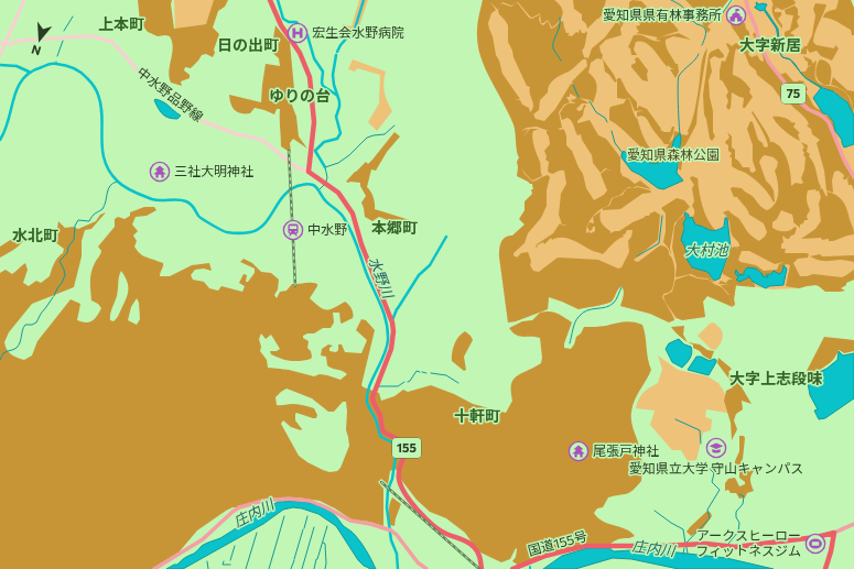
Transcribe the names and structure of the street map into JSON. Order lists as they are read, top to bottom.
{
  "streets": {
    "highway": ["155", "国道155号"],
    "main road": ["75", "中水野品野線"]
  },
  "crossings": [
    ["中水野品野線", "155"]
  ],
  "districts": [
    "上本町",
    "日の出町",
    "大字新居",
    "ゆりの台",
    "本郷町",
    "水北町",
    "大字上志段味",
    "十軒町"
  ],
  "water": ["大村池", "水野川", "庄内川"],
  "parks": ["愛知県森林公園"],
  "places": {
    "public building": ["愛知県県有林事務所"],
    "hospital": ["宏生会水野病院"],
    "temple": ["三社大明神社", "尾張戸神社"],
    "station": ["中水野"],
    "school or university": ["愛知県立大学 守山キャンパス"],
    "sports": ["アークスヒーロー フィットネスジム"]
  },
  "north": "bottom"
}
